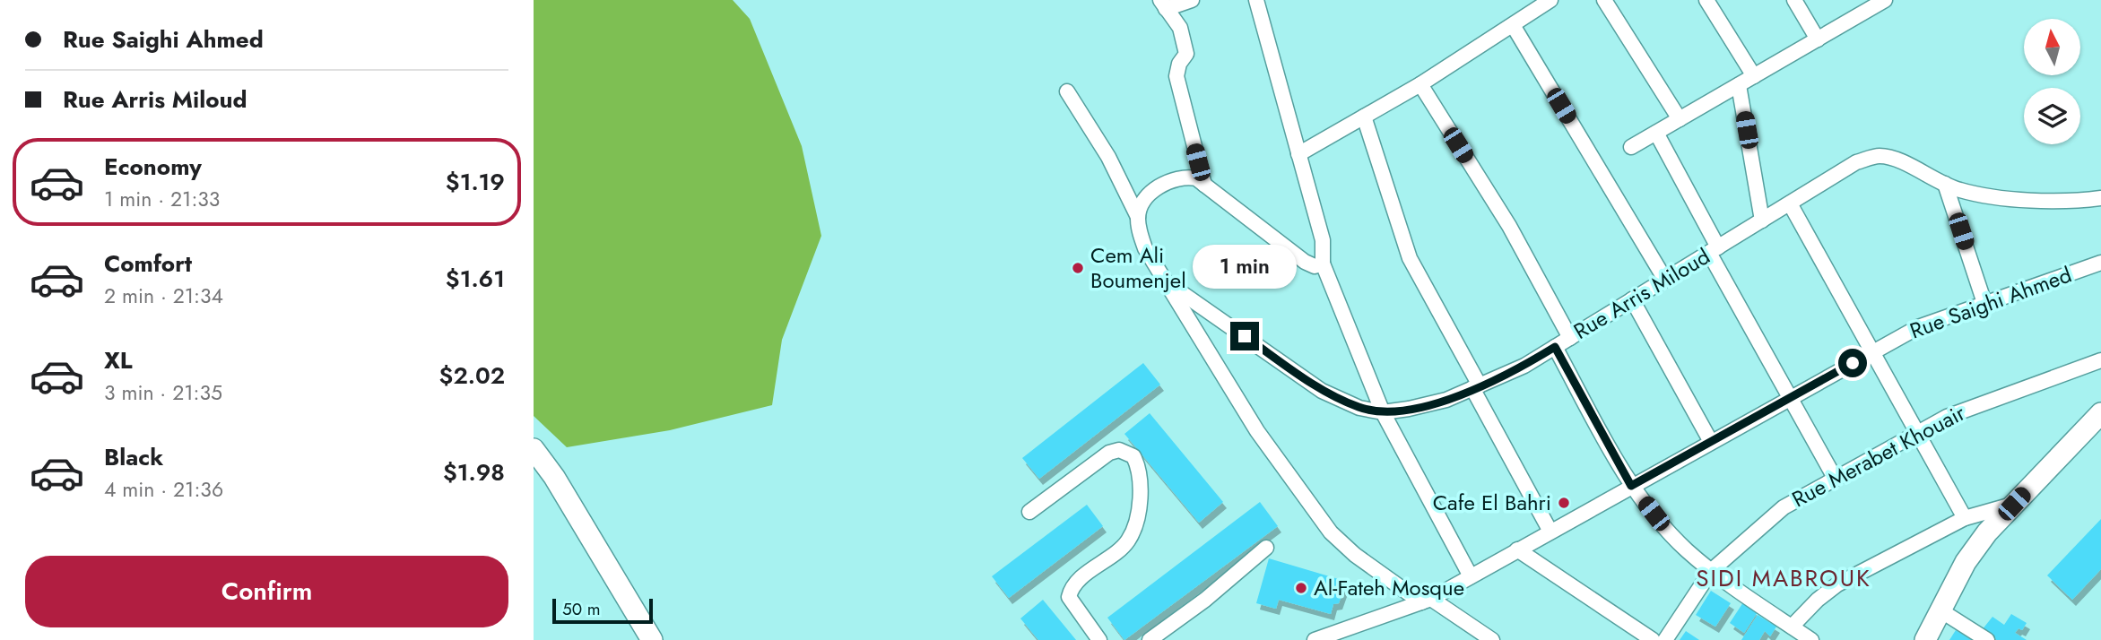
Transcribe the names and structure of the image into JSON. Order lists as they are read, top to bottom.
{
  "streets": {
    "street": ["Rue Arris Miloud", "Rue Saighi Ahmed", "Rue Merabet Khouair"]
  },
  "districts": ["SIDI MABROUK"],
  "places": ["Cem Ali Boumenjel", "Cafe El Bahri", "Al-Fateh Mosque"],
  "scale_bar": "50 m",
  "north": "top",
  "page": {
    "banner": ["Rue Saighi Ahmed", "Rue Arris Miloud"],
    "list": [
      {
        "name": "Economy",
        "note": "1 min · 21:33",
        "value": "$1.19"
      },
      {
        "name": "Comfort",
        "note": "2 min · 21:34",
        "value": "$1.61"
      },
      {
        "name": "XL",
        "note": "3 min · 21:35",
        "value": "$2.02"
      },
      {
        "name": "Black",
        "note": "4 min · 21:36",
        "value": "$1.98"
      }
    ],
    "bubble": "1 min",
    "buttons": "Confirm",
    "scale": "50 m"
  }
}
